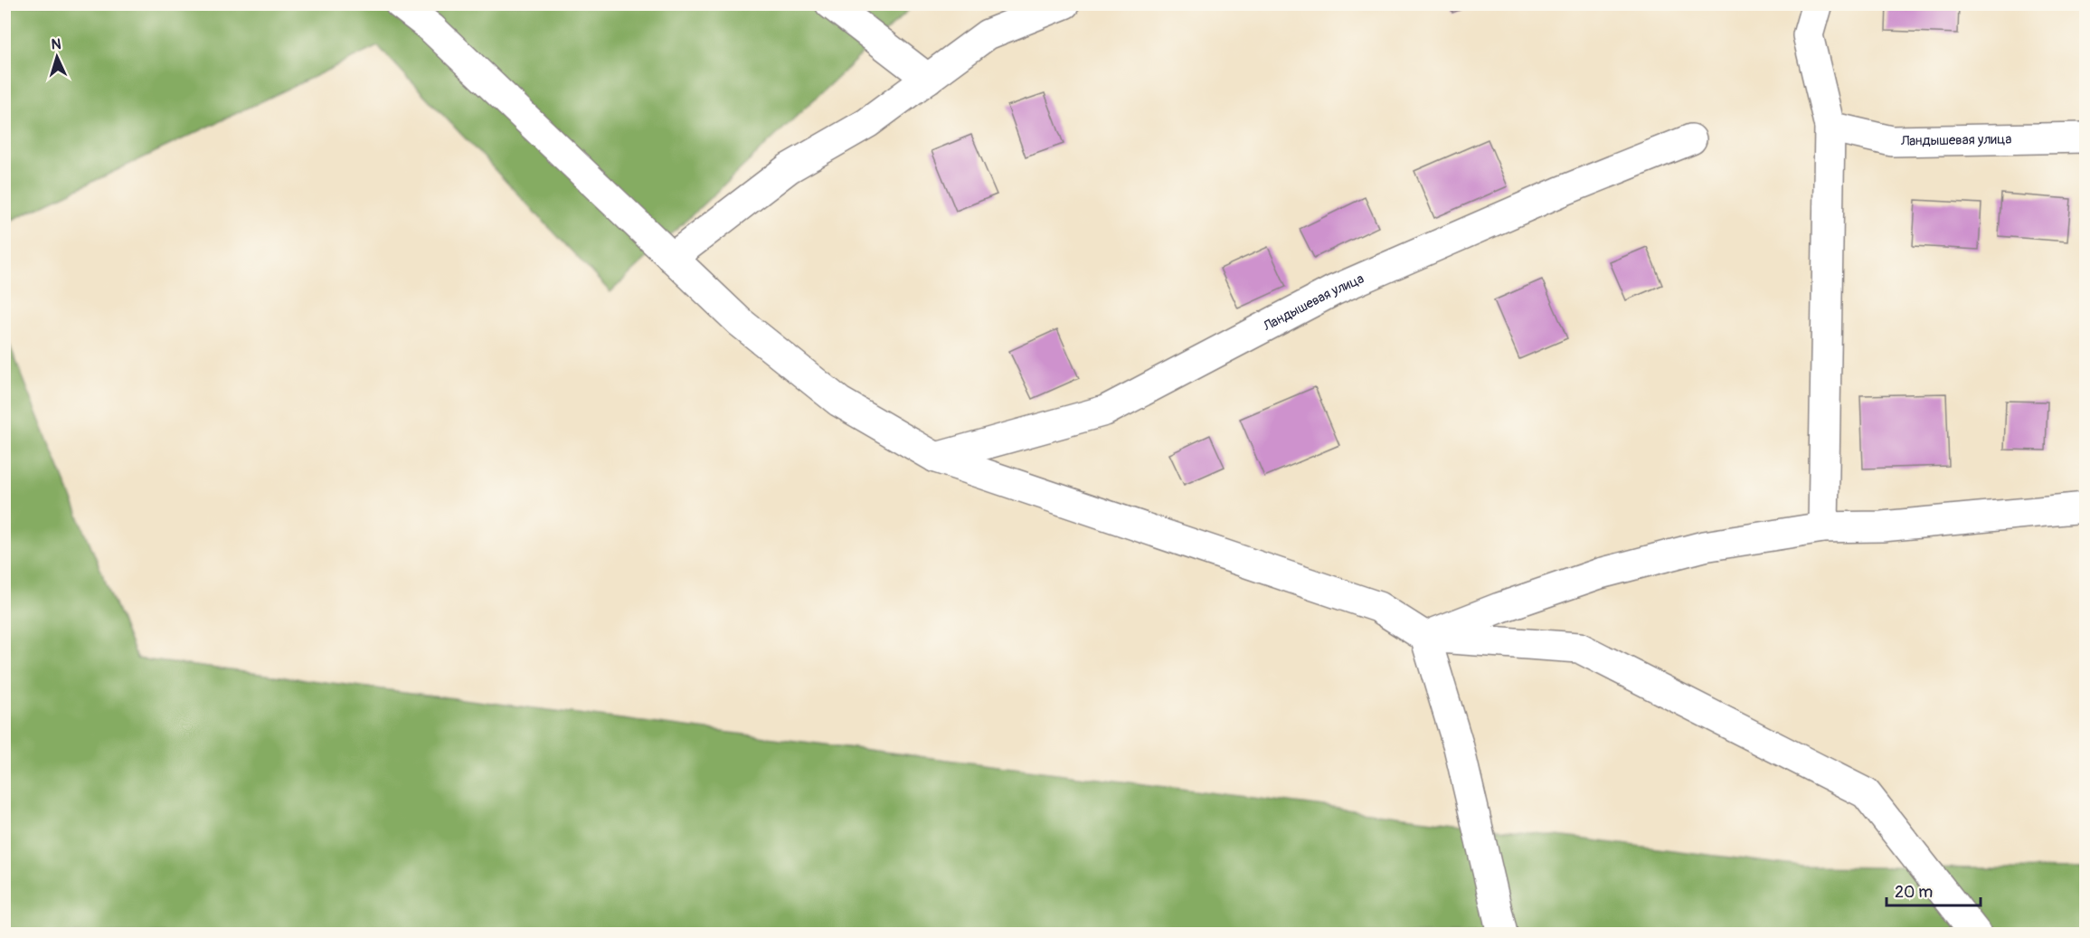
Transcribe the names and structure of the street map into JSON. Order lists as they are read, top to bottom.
{
  "streets": {
    "street": ["Ландышевая улица"]
  },
  "scale_bar": "20 m",
  "north": "top"
}
